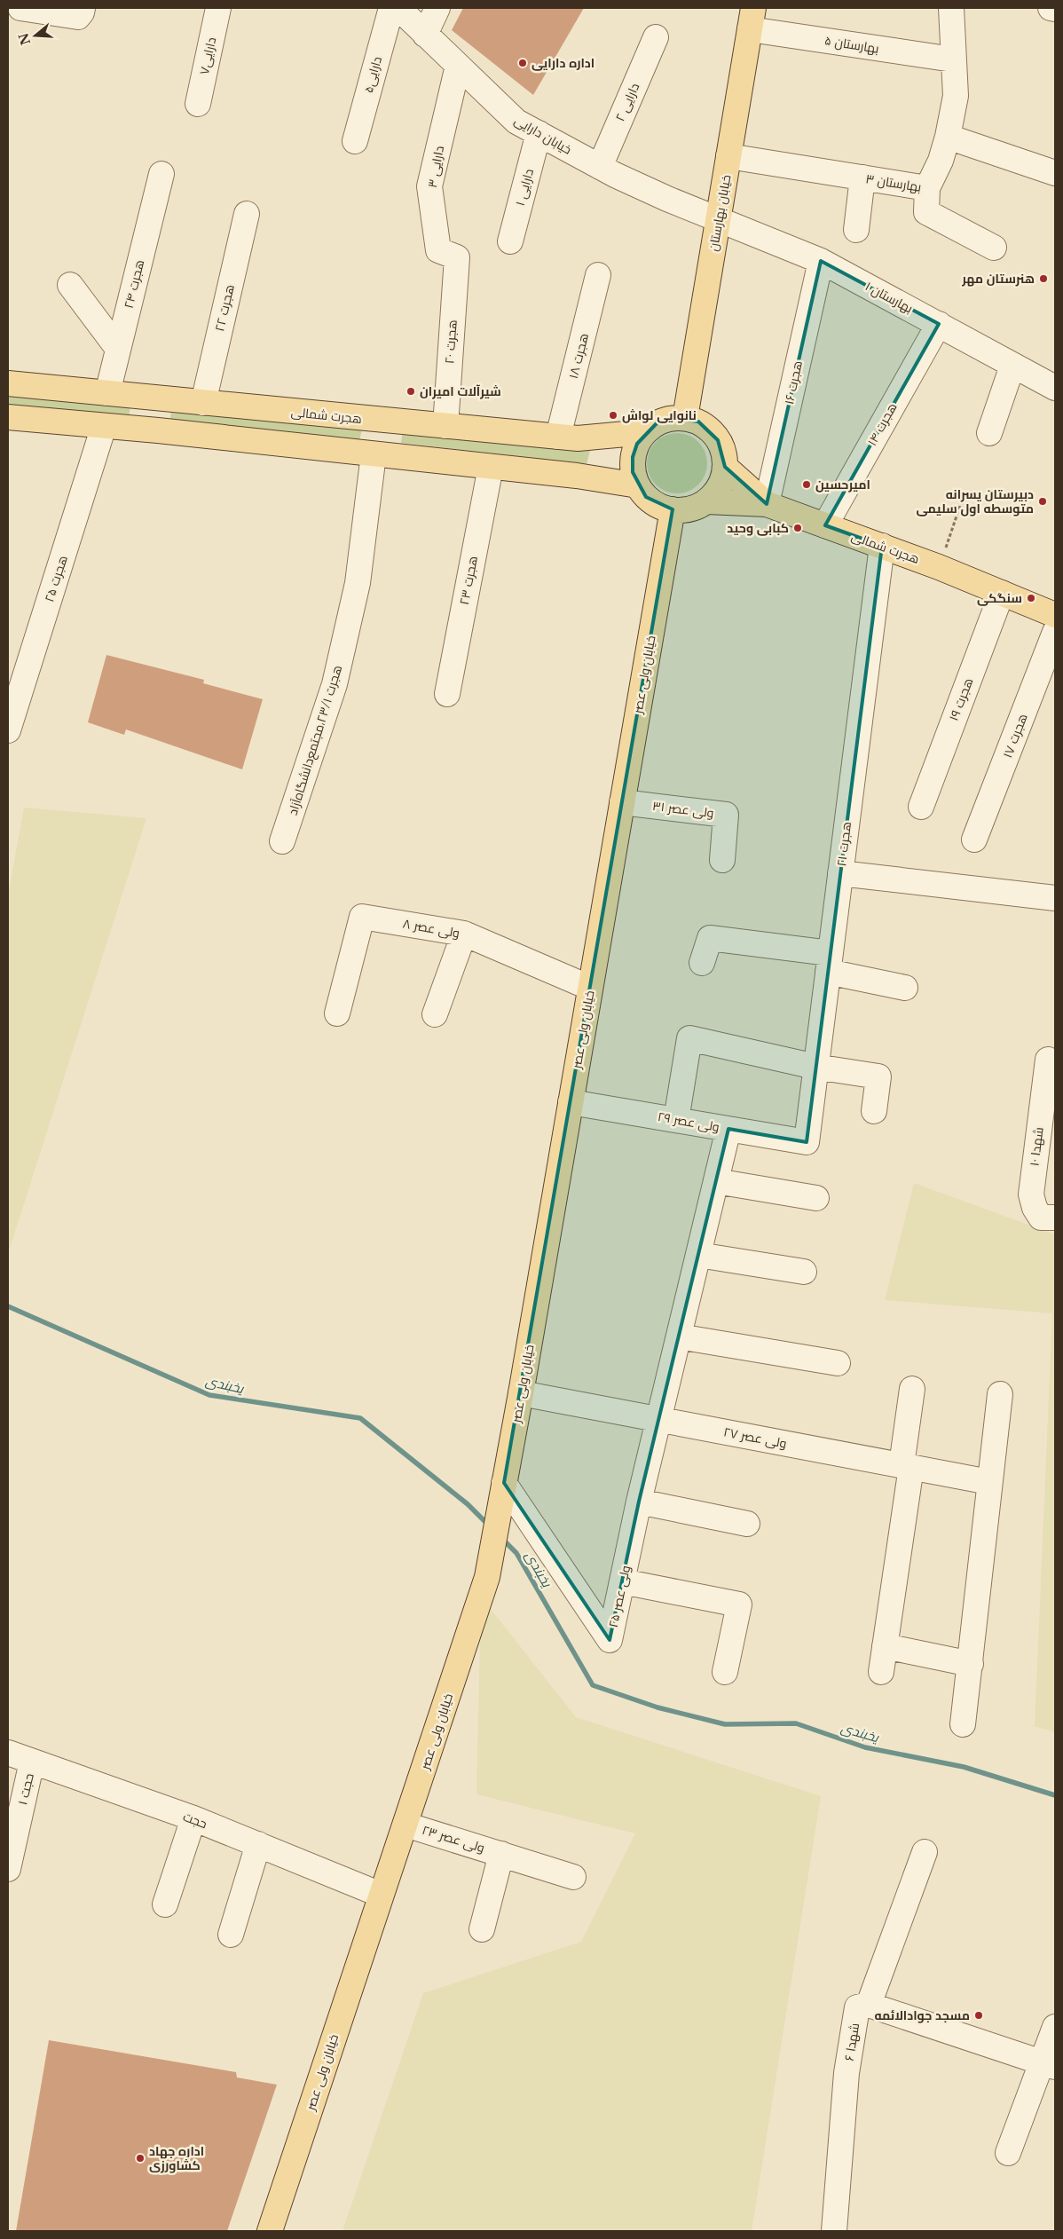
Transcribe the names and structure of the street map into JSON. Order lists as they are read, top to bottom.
{
  "streets": {
    "main road": ["خیابان بهارستان", "هجرت شمالی", "خیابان ولی عصر"],
    "street": [
      "بهارستان ۵",
      "دارایی۷",
      "دارایی۵",
      "دارایی ۲",
      "خیابان دارایی",
      "دارایی ۳",
      "بهارستان ۳",
      "دارایی ۱",
      "هجرت ۲۴",
      "بهارستان ۱",
      "هجرت ۲۲",
      "هجرت ۲۰",
      "هجرت ۱۸",
      "هجرت ۱۶",
      "هجرت ۱۴",
      "هجرت ۲۵",
      "هجرت ۲۳",
      "هجرت ۱۹",
      "هجرت ۱۷",
      "هجرت ۲۳/۱،مجتمع‌دانشگاه‌آزاد",
      "ولی عصر ۳۱",
      "هجرت ۲۱",
      "ولی عصر ۸",
      "ولی عصر ۲۹",
      "شهدا ۱۰",
      "ولی عصر ۲۷",
      "ولی عصر ۲۵",
      "حجت ۱",
      "حجت",
      "ولی عصر ۲۳",
      "شهدا ۶"
    ]
  },
  "crossings": [
    ["بهارستان ۵", "بهارستان ۳"],
    ["بهارستان ۵", "خیابان بهارستان"],
    ["دارایی ۲", "خیابان دارایی"],
    ["خیابان دارایی", "دارایی ۳"],
    ["خیابان دارایی", "دارایی ۱"],
    ["خیابان دارایی", "خیابان بهارستان"],
    ["خیابان دارایی", "بهارستان ۱"],
    ["دارایی ۳", "هجرت ۲۰"],
    ["بهارستان ۳", "خیابان بهارستان"],
    ["خیابان بهارستان", "بهارستان ۱"],
    ["خیابان بهارستان", "هجرت شمالی"],
    ["خیابان بهارستان", "خیابان ولی عصر"],
    ["هجرت ۲۴", "هجرت شمالی"],
    ["بهارستان ۱", "هجرت ۱۶"],
    ["بهارستان ۱", "هجرت ۱۴"],
    ["هجرت ۲۲", "هجرت شمالی"],
    ["هجرت ۲۰", "هجرت شمالی"],
    ["هجرت ۱۸", "هجرت شمالی"],
    ["هجرت ۱۶", "هجرت شمالی"],
    ["هجرت شمالی", "هجرت ۱۴"],
    ["هجرت شمالی", "خیابان ولی عصر"],
    ["هجرت شمالی", "هجرت ۱۹"],
    ["هجرت شمالی", "هجرت ۲۱"],
    ["خیابان ولی عصر", "ولی عصر ۳۱"],
    ["خیابان ولی عصر", "ولی عصر ۸"],
    ["خیابان ولی عصر", "ولی عصر ۲۹"],
    ["خیابان ولی عصر", "ولی عصر ۲۷"],
    ["خیابان ولی عصر", "ولی عصر ۲۵"],
    ["خیابان ولی عصر", "حجت"],
    ["خیابان ولی عصر", "ولی عصر ۲۳"],
    ["هجرت ۲۱", "ولی عصر ۲۹"],
    ["ولی عصر ۲۹", "ولی عصر ۲۵"],
    ["ولی عصر ۲۷", "ولی عصر ۲۵"],
    ["حجت ۱", "حجت"]
  ],
  "water": ["یخبندی"],
  "places": [
    "اداره دارایی",
    "هنرستان مهر",
    "شیرآلات امیران",
    "نانوایی لواش",
    "امیرحسین",
    "دبیرستان پسرانه متوسطه اول سلیمی",
    "کبابی وحید",
    "سنگکی",
    "مسجد جوادالائمه",
    "اداره جهاد کشاورزی"
  ],
  "north": "left"
}
